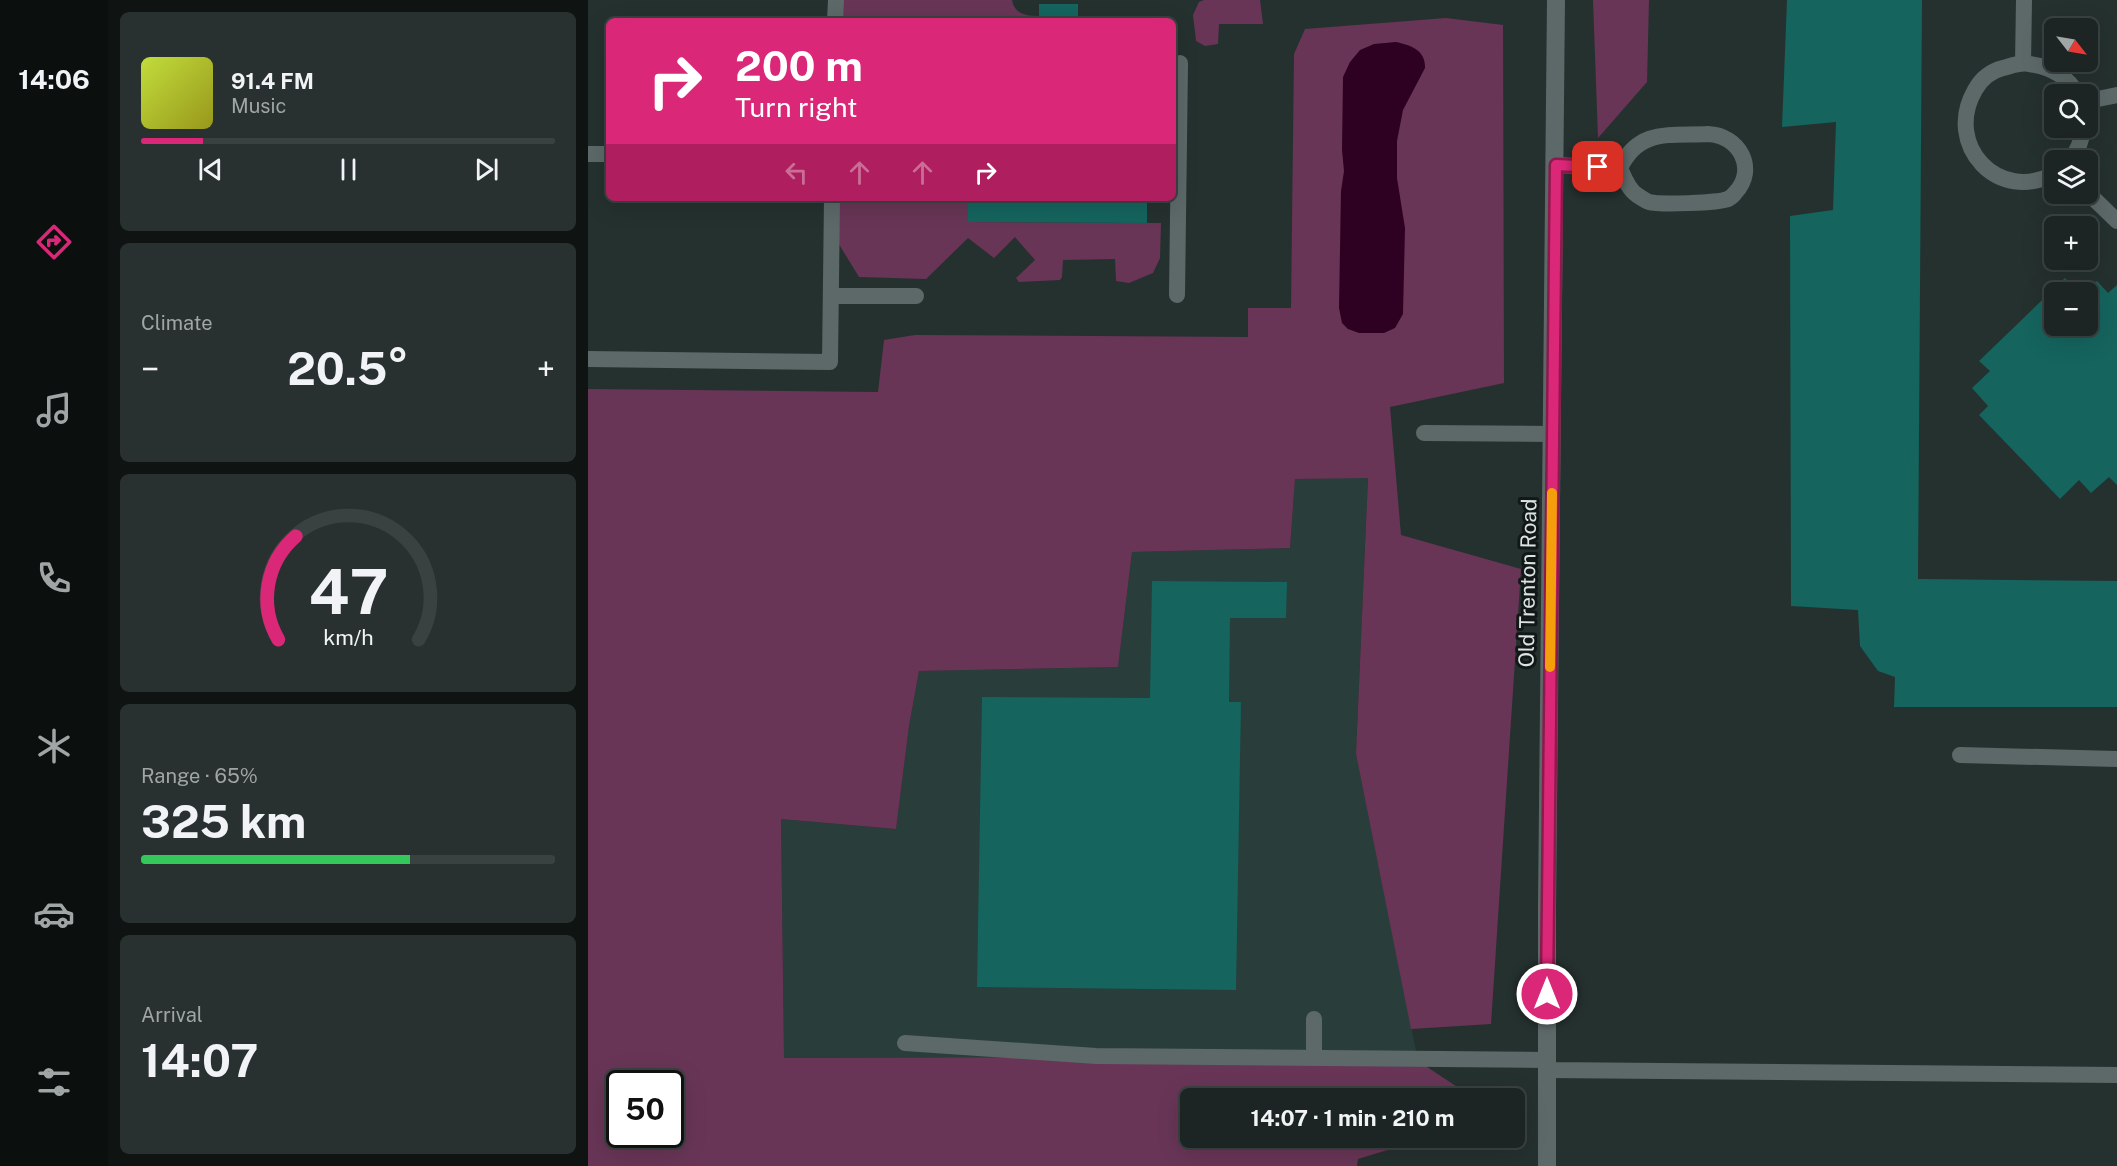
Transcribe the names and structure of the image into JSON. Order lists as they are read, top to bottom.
{
  "streets": {
    "main road": ["Old Trenton Road"]
  },
  "north": "bottom right",
  "page": {
    "tabs": "14:06",
    "map_buttons": ["+", "−"],
    "turn": ["200 m", "Turn right"],
    "song": ["91.4 FM", "Music"],
    "tile": [
      "Climate",
      ["Range · 65%", "325 km"],
      ["Arrival", "14:07"]
    ],
    "heat": ["−", "20.5°", "+"],
    "limit": "50",
    "trip": "14:07 · 1 min · 210 m",
    "gauge": ["47", "km/h"]
  }
}
